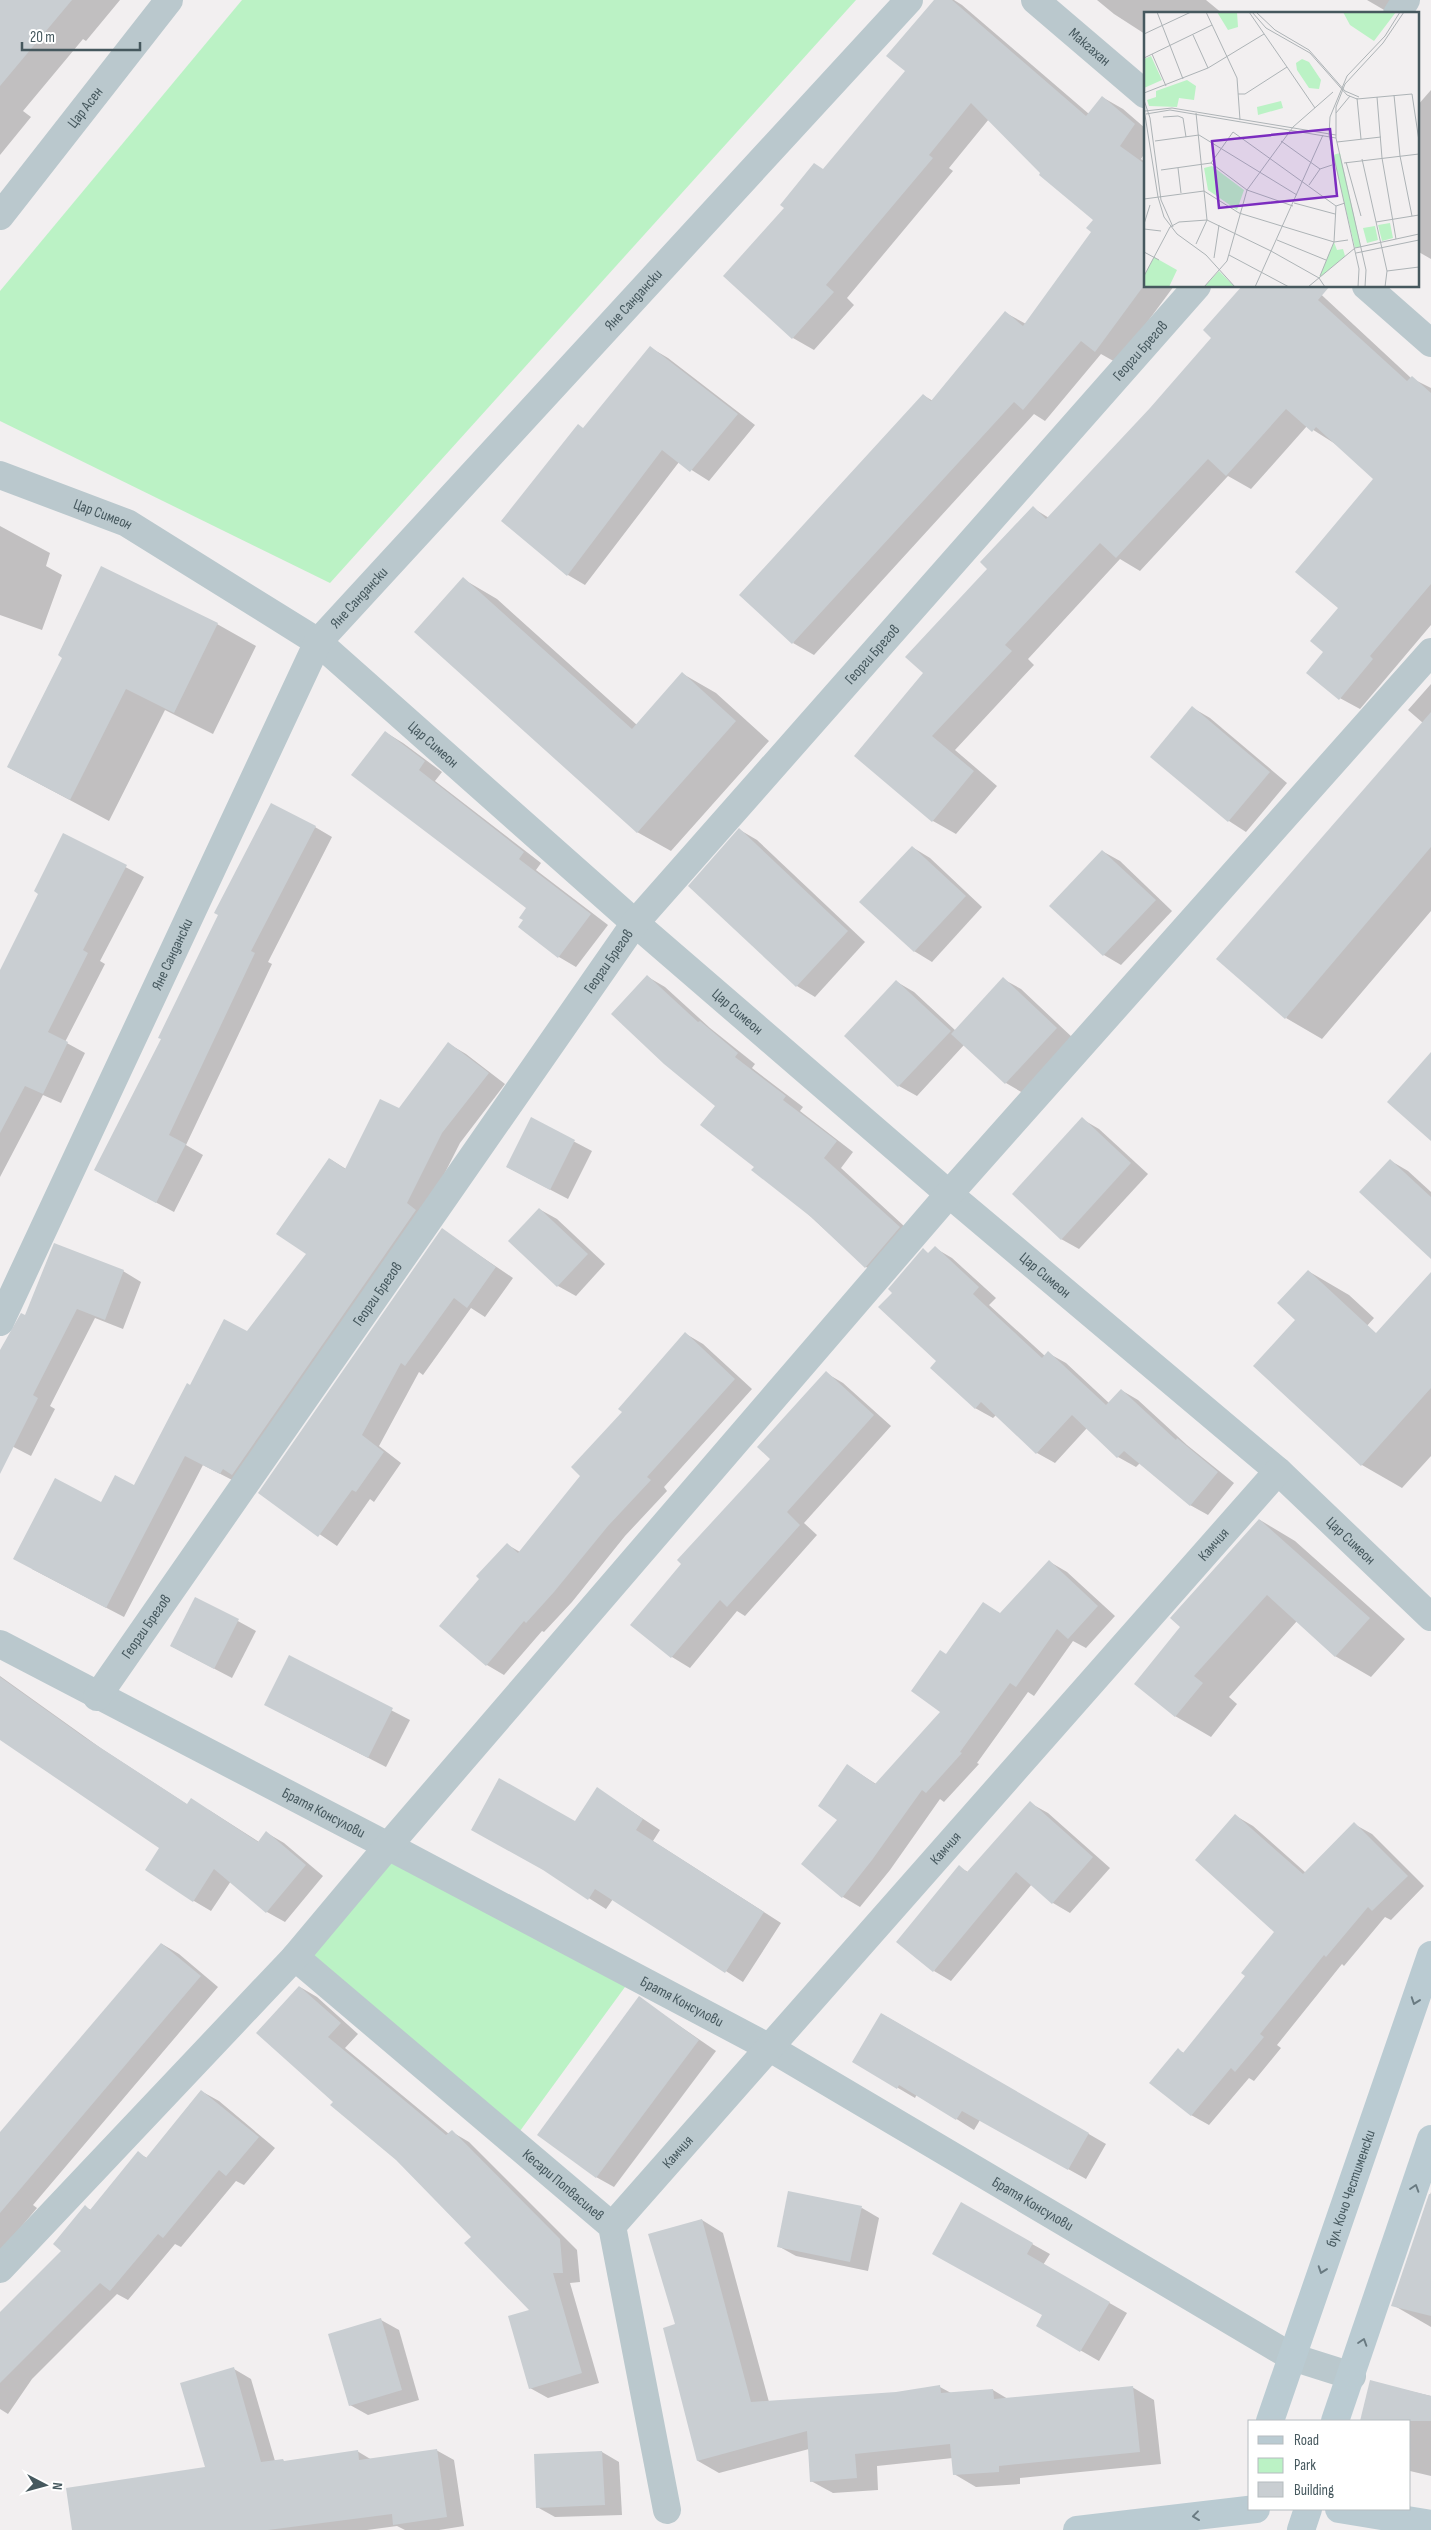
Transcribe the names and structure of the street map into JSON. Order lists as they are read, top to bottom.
{
  "streets": {
    "street": [
      "Макгахан",
      "Цар Асен",
      "Яне Сандански",
      "Георги Брегов",
      "Цар Симеон",
      "Камчия",
      "Братя Консулови",
      "Кесари Попвасилев",
      "бул. Кочо Честименски"
    ]
  },
  "crossings": [
    ["Яне Сандански", "Цар Симеон"],
    ["Георги Брегов", "Цар Симеон"],
    ["Георги Брегов", "Братя Консулови"],
    ["Цар Симеон", "Камчия"],
    ["Камчия", "Братя Консулови"],
    ["Камчия", "Кесари Попвасилев"],
    ["Братя Консулови", "бул. Кочо Честименски"]
  ],
  "legend": ["Road", "Park", "Building"],
  "scale_bar": "20 m",
  "north": "right"
}
